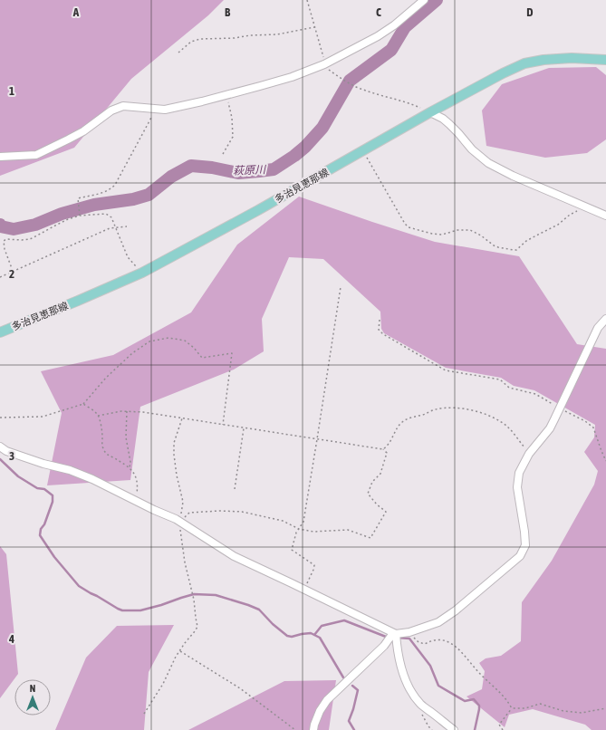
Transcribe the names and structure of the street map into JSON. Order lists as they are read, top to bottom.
{
  "streets": {
    "main road": ["多治見恵那線"]
  },
  "water": ["萩原川"],
  "north": "top",
  "grid": {
    "columns": [
      "A",
      "B",
      "C",
      "D"
    ],
    "rows": [
      "1",
      "2",
      "3",
      "4"
    ]
  }
}
